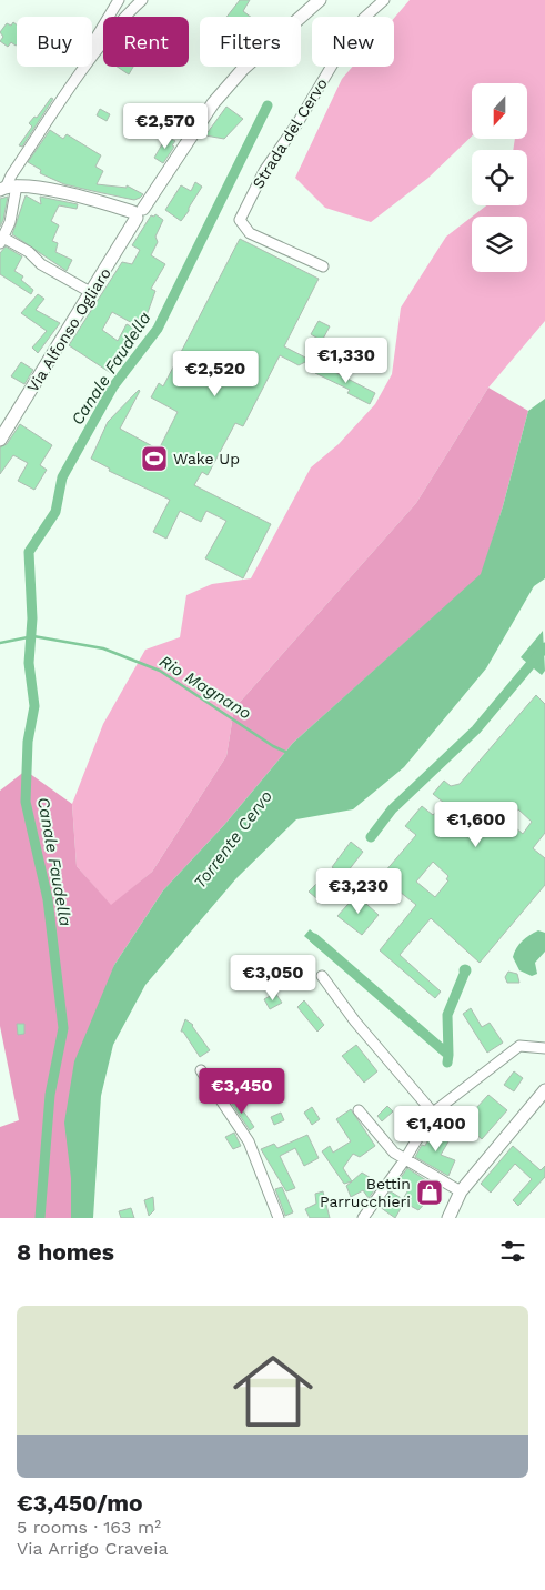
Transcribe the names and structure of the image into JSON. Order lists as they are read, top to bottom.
{
  "streets": {
    "main road": ["Via Alfonso Ogliaro"],
    "street": ["Strada del Cervo"]
  },
  "water": ["Canale Faudella", "Rio Magnano", "Torrente Cervo"],
  "places": {
    "sports": ["Wake Up"],
    "shop": ["Bettin Parrucchieri"]
  },
  "north": "bottom",
  "page": {
    "chip": [
      "Buy",
      "Rent",
      "Filters",
      "New"
    ],
    "price": [
      "€2,570",
      "€1,330",
      "€2,520",
      "€1,600",
      "€3,230",
      "€3,050",
      "€3,450",
      "€1,400"
    ],
    "heading": "8 homes",
    "list": [
      {
        "name": "€3,450/mo",
        "note": "5 rooms · 163 m² · Via Arrigo Craveia"
      }
    ]
  }
}
